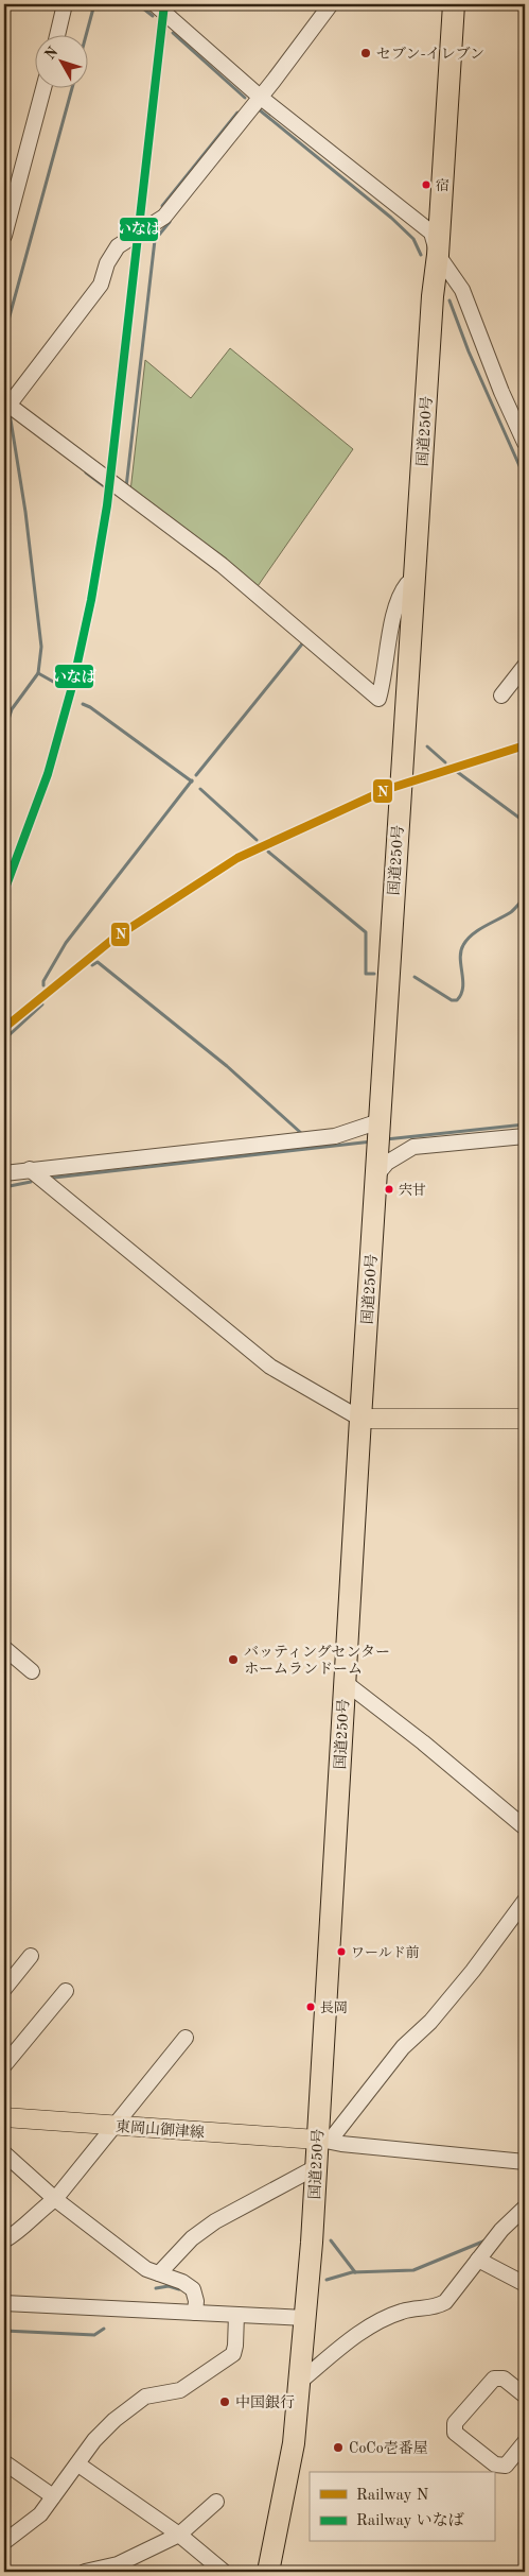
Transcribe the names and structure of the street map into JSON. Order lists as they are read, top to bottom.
{
  "streets": {
    "highway": ["国道250号"],
    "main road": ["東岡山御津線"]
  },
  "crossings": [
    ["国道250号", "東岡山御津線"]
  ],
  "places": [
    "セブン-イレブン",
    "宿",
    "宍甘",
    "バッティングセンター ホームランドーム",
    "ワールド前",
    "長岡",
    "中国銀行",
    "CoCo壱番屋"
  ],
  "lines": ["rail line いなば", "rail line N"],
  "legend": ["Railway N", "Railway いなば"],
  "north": "top left"
}
